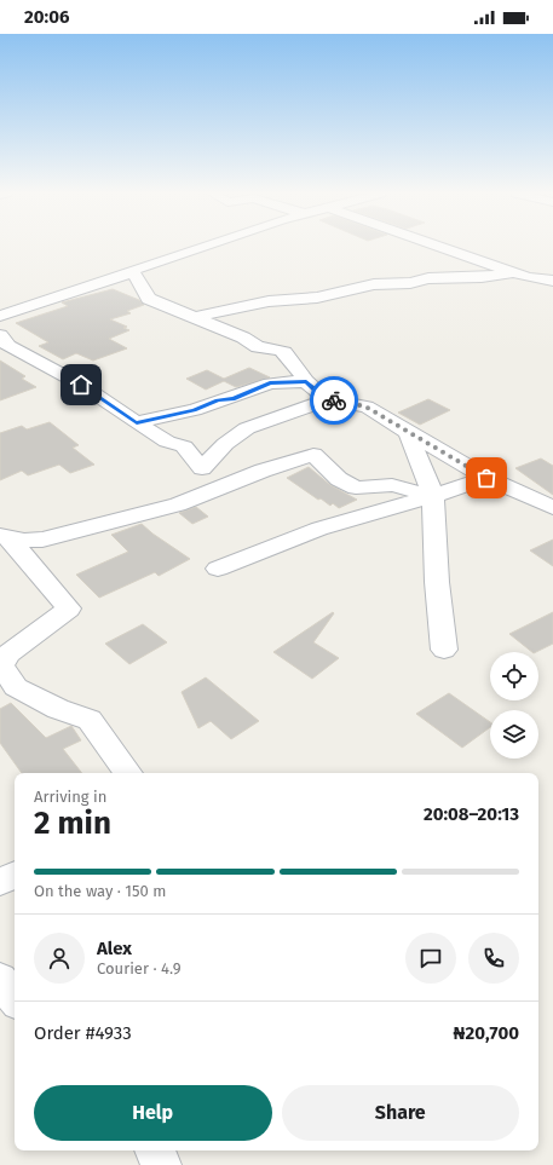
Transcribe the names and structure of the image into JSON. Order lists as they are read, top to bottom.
{
  "page": {
    "status": "20:06",
    "heading": ["2 min", "Arriving in", "20:08–20:13"],
    "panel": [
      "Alex",
      "Courier · 4.9",
      "Order #4933",
      "₦20,700"
    ],
    "bar": "On the way · 150 m",
    "buttons": ["Help", "Share"]
  }
}
